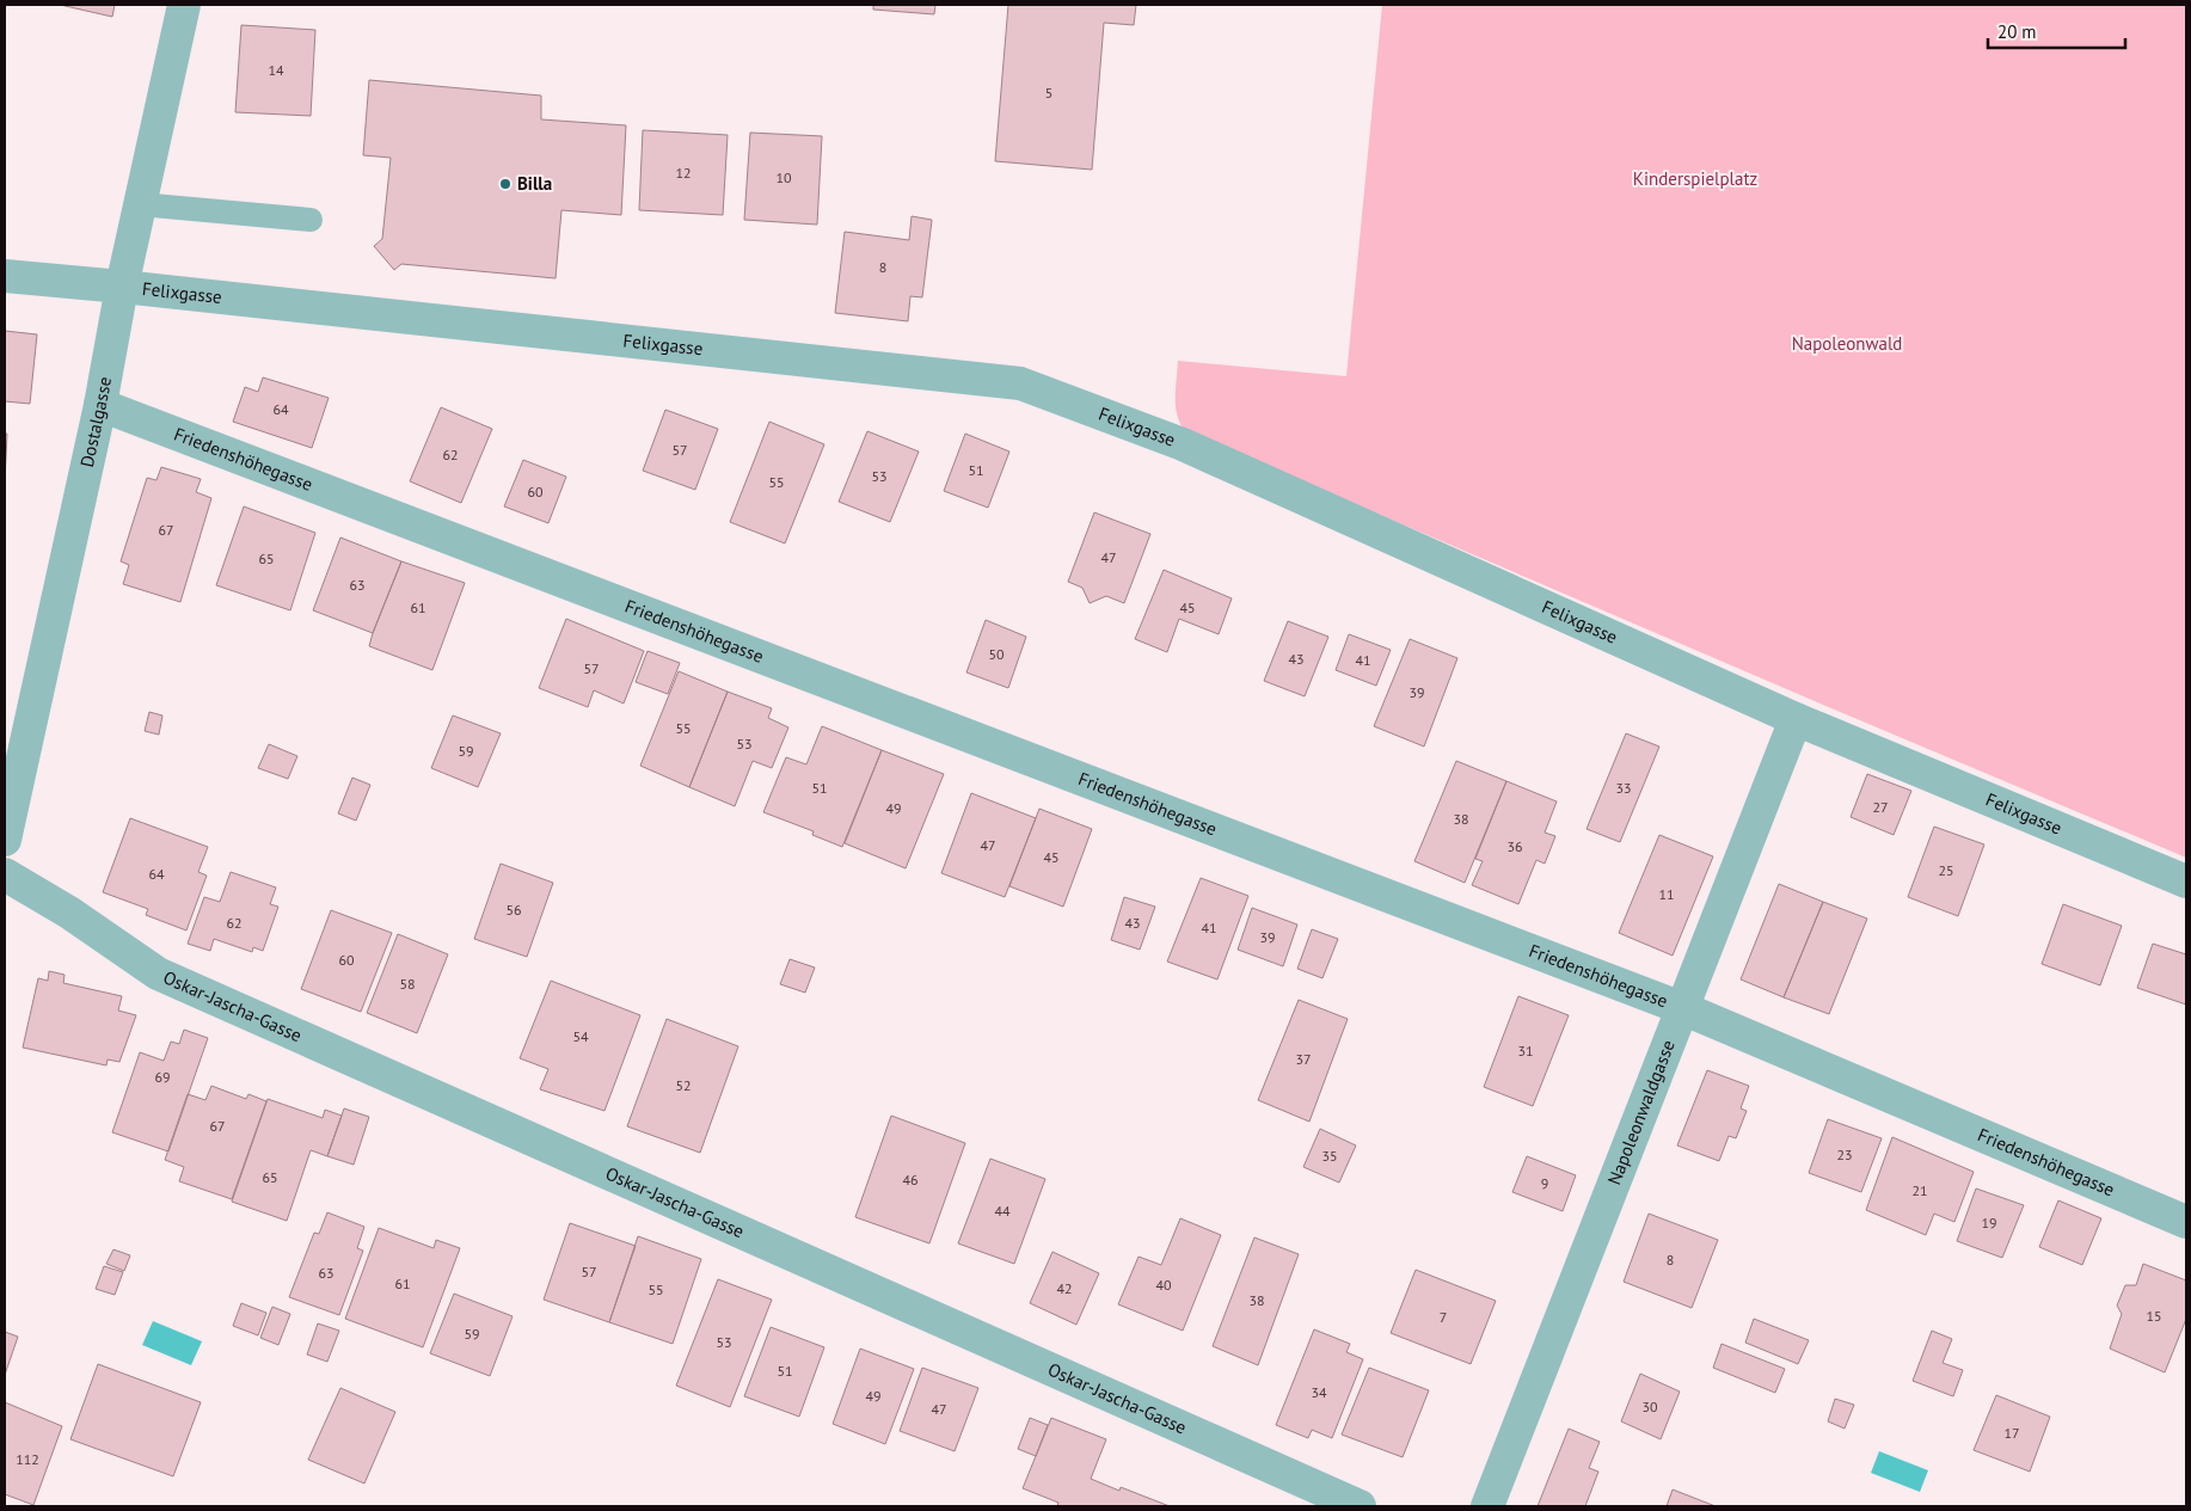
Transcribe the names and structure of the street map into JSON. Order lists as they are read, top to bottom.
{
  "streets": {
    "street": [
      "Felixgasse",
      "Dostalgasse",
      "Friedenshöhegasse",
      "Oskar-Jascha-Gasse",
      "Napoleonwaldgasse"
    ]
  },
  "crossings": [
    ["Felixgasse", "Dostalgasse"],
    ["Felixgasse", "Napoleonwaldgasse"],
    ["Dostalgasse", "Friedenshöhegasse"],
    ["Friedenshöhegasse", "Napoleonwaldgasse"]
  ],
  "parks": ["Kinderspielplatz", "Napoleonwald"],
  "places": ["Billa"],
  "house_numbers": [
    "14",
    "5",
    "12",
    "10",
    "8",
    "64",
    "57",
    "62",
    "51",
    "53",
    "55",
    "60",
    "67",
    "47",
    "65",
    "63",
    "61",
    "45",
    "50",
    "43",
    "41",
    "57",
    "39",
    "55",
    "53",
    "59",
    "51",
    "33",
    "27",
    "49",
    "38",
    "47",
    "36",
    "45",
    "25",
    "64",
    "11",
    "56",
    "62",
    "43",
    "41",
    "39",
    "60",
    "58",
    "54",
    "31",
    "37",
    "69",
    "52",
    "67",
    "23",
    "35",
    "65",
    "46",
    "9",
    "21",
    "44",
    "19",
    "8",
    "57",
    "63",
    "61",
    "40",
    "42",
    "55",
    "38",
    "15",
    "7",
    "59",
    "53",
    "51",
    "34",
    "49",
    "30",
    "47",
    "17",
    "112"
  ],
  "scale_bar": "20 m"
}
